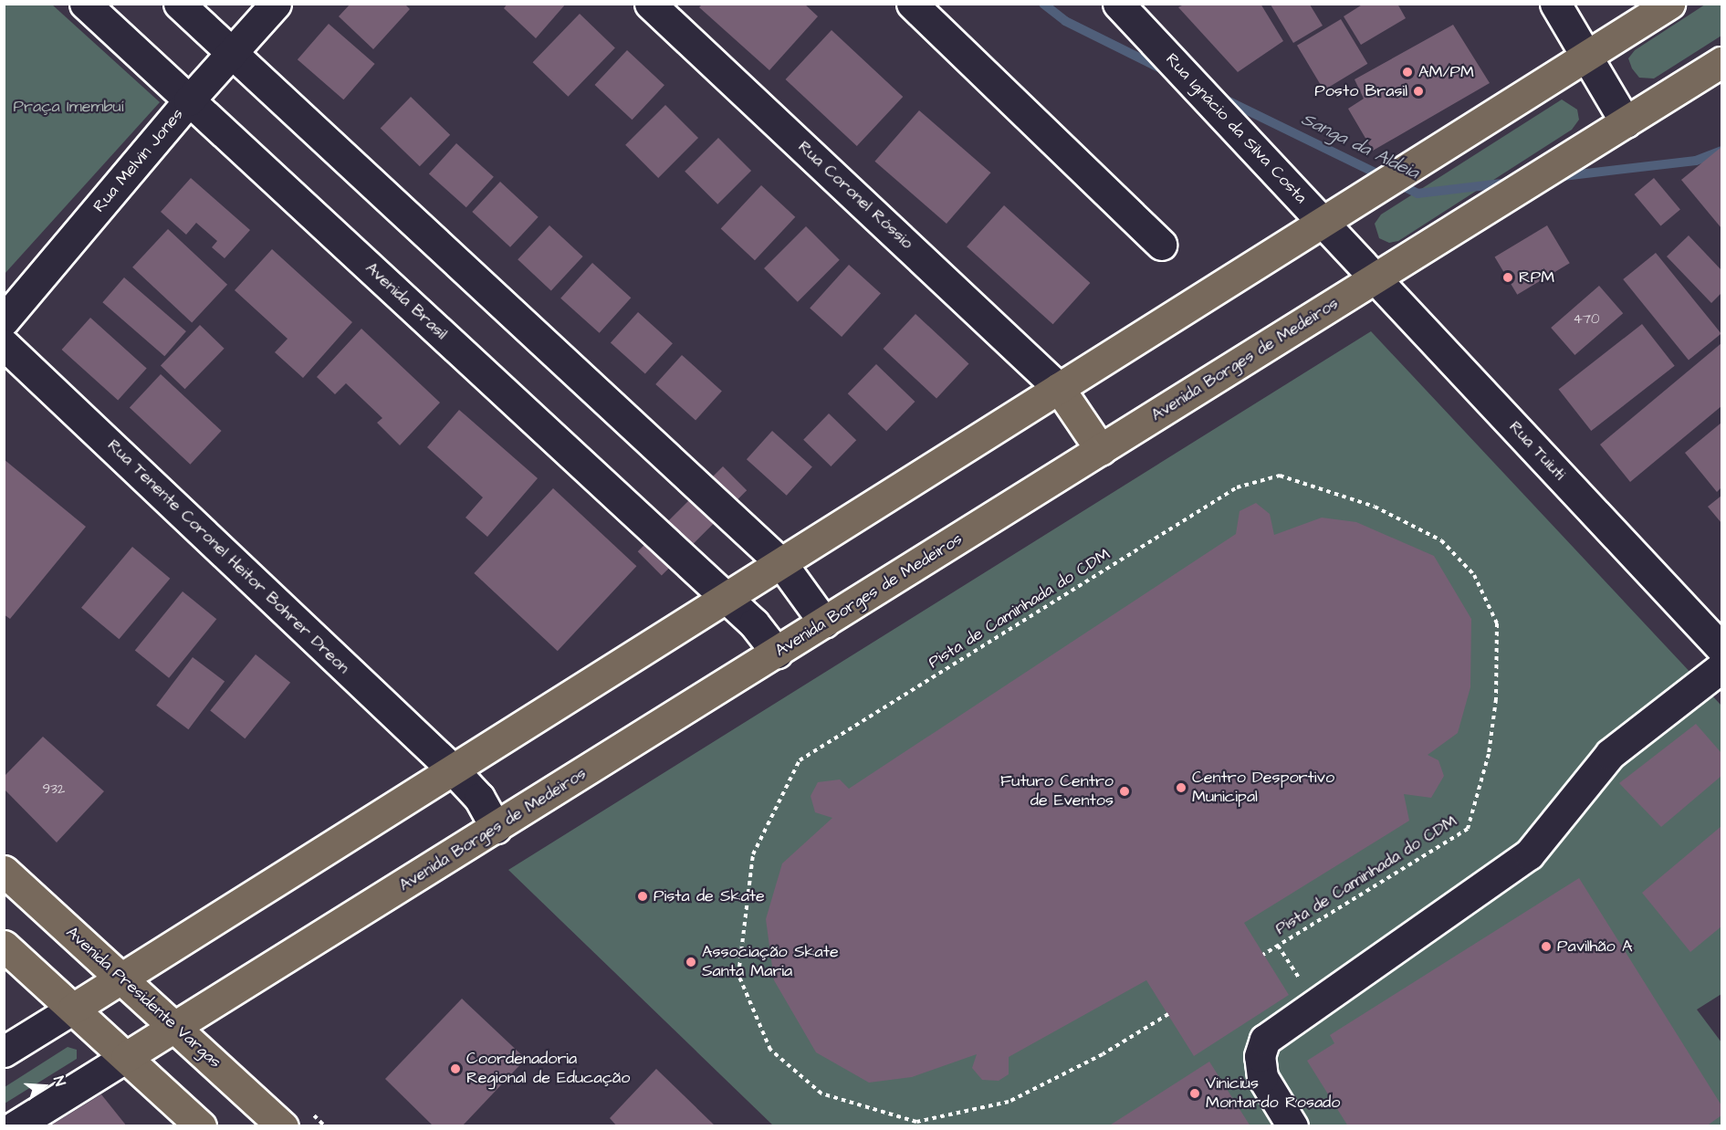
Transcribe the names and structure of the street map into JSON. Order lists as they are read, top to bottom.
{
  "streets": {
    "main road": ["Avenida Borges de Medeiros", "Avenida Presidente Vargas"],
    "street": [
      "Rua Ignácio da Silva Costa",
      "Rua Melvin Jones",
      "Rua Coronel Róssio",
      "Avenida Brasil",
      "Rua Tuiuti",
      "Rua Tenente Coronel Heitor Bohrer Dreon"
    ],
    "path": ["Pista de Caminhada do CDM"]
  },
  "crossings": [
    ["Rua Ignácio da Silva Costa", "Rua Tuiuti"],
    ["Rua Melvin Jones", "Avenida Brasil"],
    ["Avenida Brasil", "Avenida Borges de Medeiros"],
    ["Avenida Borges de Medeiros", "Rua Tuiuti"],
    ["Avenida Borges de Medeiros", "Rua Tenente Coronel Heitor Bohrer Dreon"],
    ["Avenida Borges de Medeiros", "Avenida Presidente Vargas"]
  ],
  "water": ["Sanga da Aldeia"],
  "parks": ["Praça Imembuí"],
  "places": [
    "AM/PM",
    "Posto Brasil",
    "RPM",
    "Centro Desportivo Municipal",
    "Futuro Centro de Eventos",
    "Pista de Skate",
    "Pavilhão A",
    "Associação Skate Santa Maria",
    "Coordenadoria Regional de Educação",
    "Vinicius Montardo Rosado"
  ],
  "house_numbers": ["470", "932"],
  "north": "right"
}
